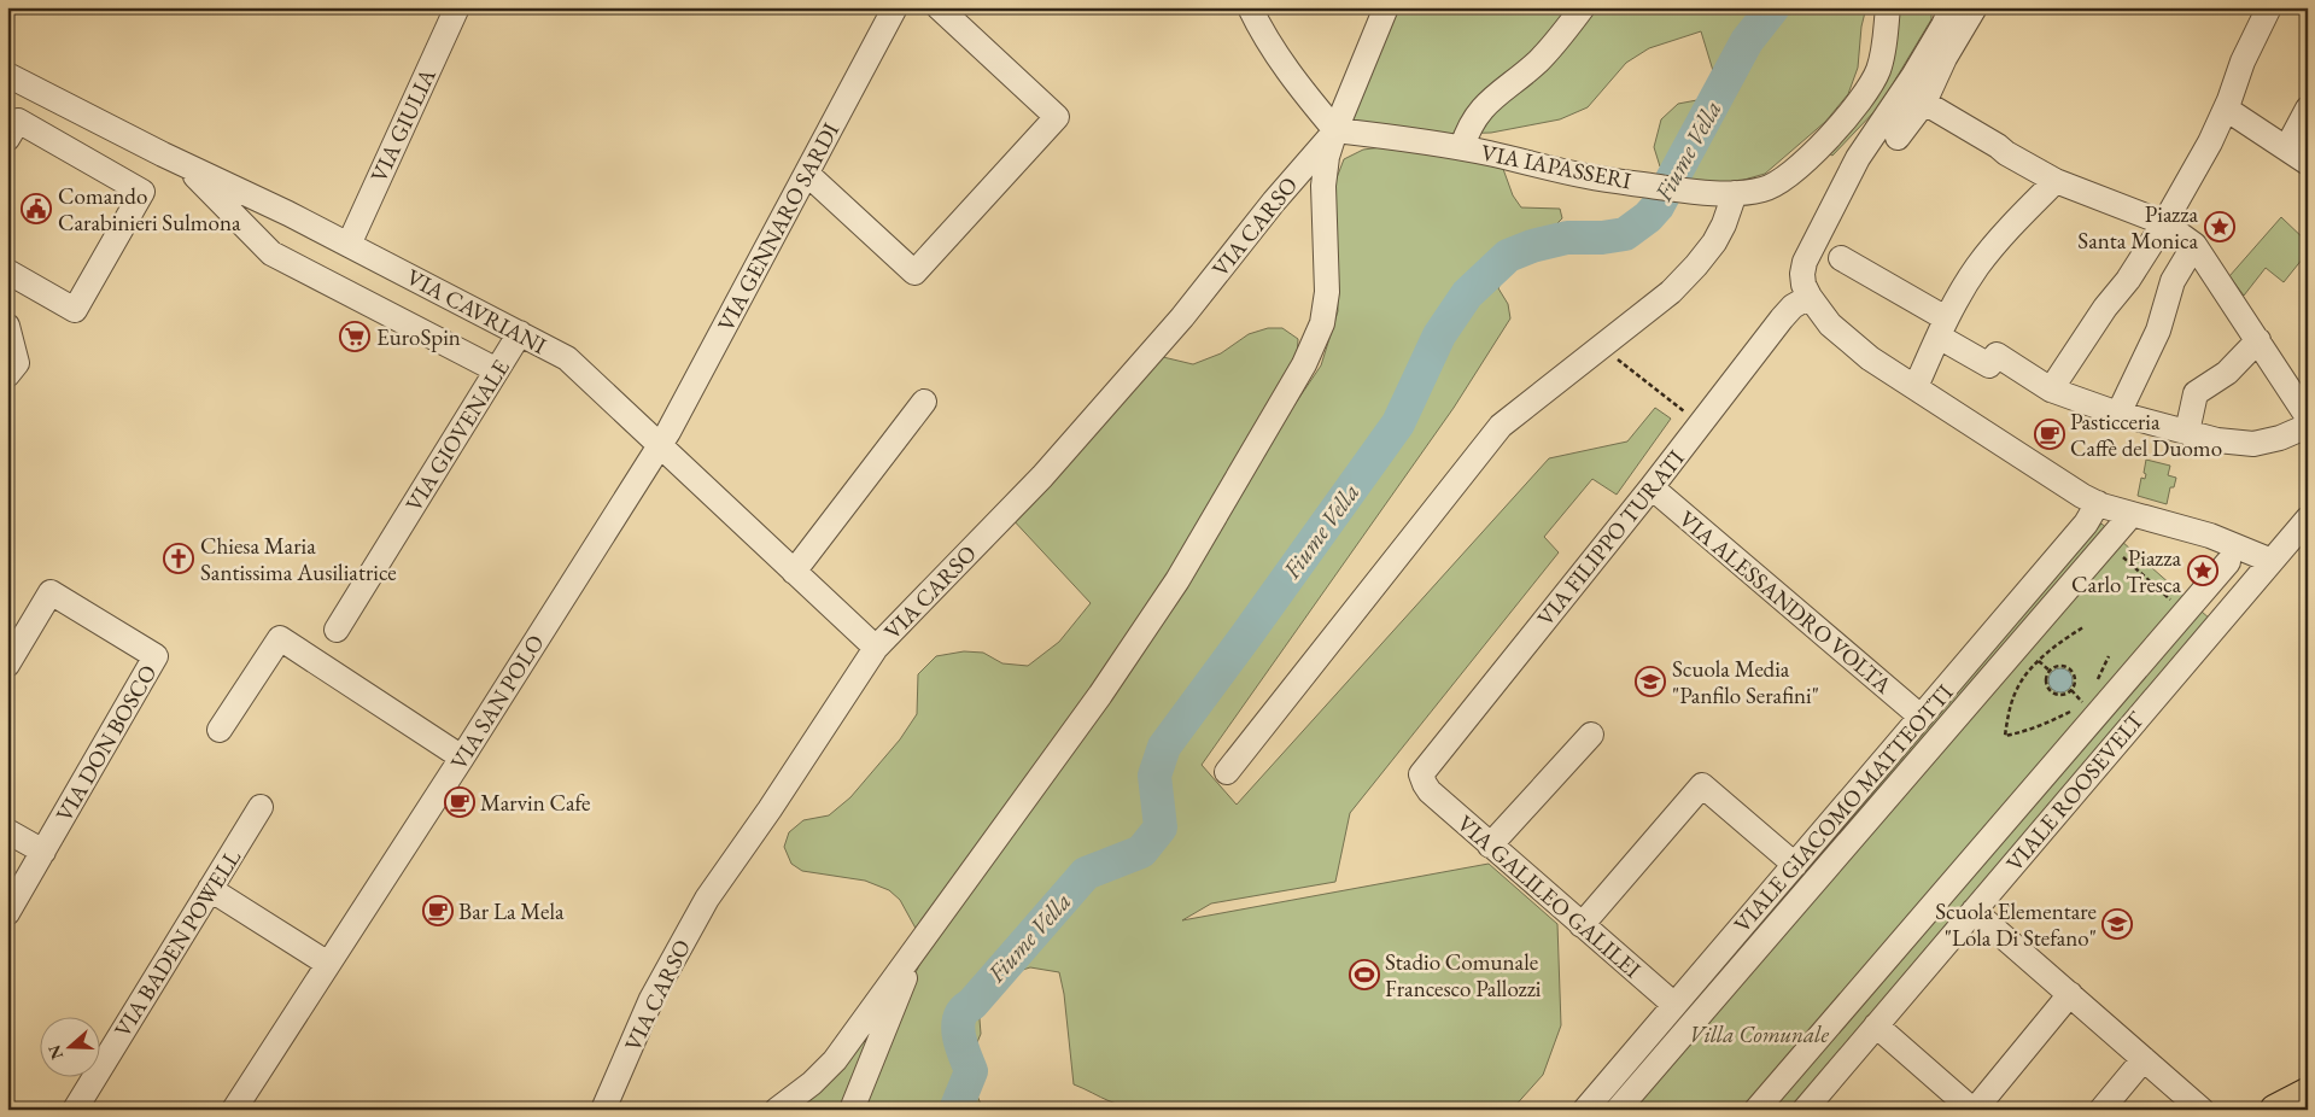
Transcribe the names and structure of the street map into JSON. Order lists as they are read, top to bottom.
{
  "streets": {
    "street": [
      "VIA GIULIA",
      "VIA IAPASSERI",
      "VIA GENNARO SARDI",
      "VIA CARSO",
      "VIA CAVRIANI",
      "VIA GIOVENALE",
      "VIA FILIPPO TURATI",
      "VIA ALESSANDRO VOLTA",
      "VIA SAN POLO",
      "VIA DON BOSCO",
      "VIALE ROOSEVELT",
      "VIALE GIACOMO MATTEOTTI",
      "VIA GALILEO GALILEI",
      "VIA BADEN POWELL"
    ]
  },
  "crossings": [
    ["VIA GIULIA", "VIA CAVRIANI"],
    ["VIA IAPASSERI", "VIA CARSO"],
    ["VIA GENNARO SARDI", "VIA CAVRIANI"],
    ["VIA GENNARO SARDI", "VIA SAN POLO"],
    ["VIA CARSO", "VIA CAVRIANI"],
    ["VIA CAVRIANI", "VIA GIOVENALE"],
    ["VIA CAVRIANI", "VIA SAN POLO"],
    ["VIA FILIPPO TURATI", "VIA ALESSANDRO VOLTA"],
    ["VIA FILIPPO TURATI", "VIA GALILEO GALILEI"],
    ["VIA ALESSANDRO VOLTA", "VIALE GIACOMO MATTEOTTI"],
    ["VIALE GIACOMO MATTEOTTI", "VIA GALILEO GALILEI"]
  ],
  "water": ["Fiume Vella"],
  "parks": ["Villa Comunale"],
  "places": {
    "public building": ["Comando Carabinieri Sulmona"],
    "place": ["Piazza Santa Monica", "Piazza Carlo Tresca"],
    "supermarket": ["EuroSpin"],
    "cafe": ["Pasticceria Caffè del Duomo", "Marvin Cafe", "Bar La Mela"],
    "church": ["Chiesa Maria Santissima Ausiliatrice"],
    "school or university": ["Scuola Media \"Panfilo Serafini\"", "Scuola Elementare \"Lola Di Stefano\""],
    "sports": ["Stadio Comunale Francesco Pallozzi"]
  },
  "north": "left"
}
